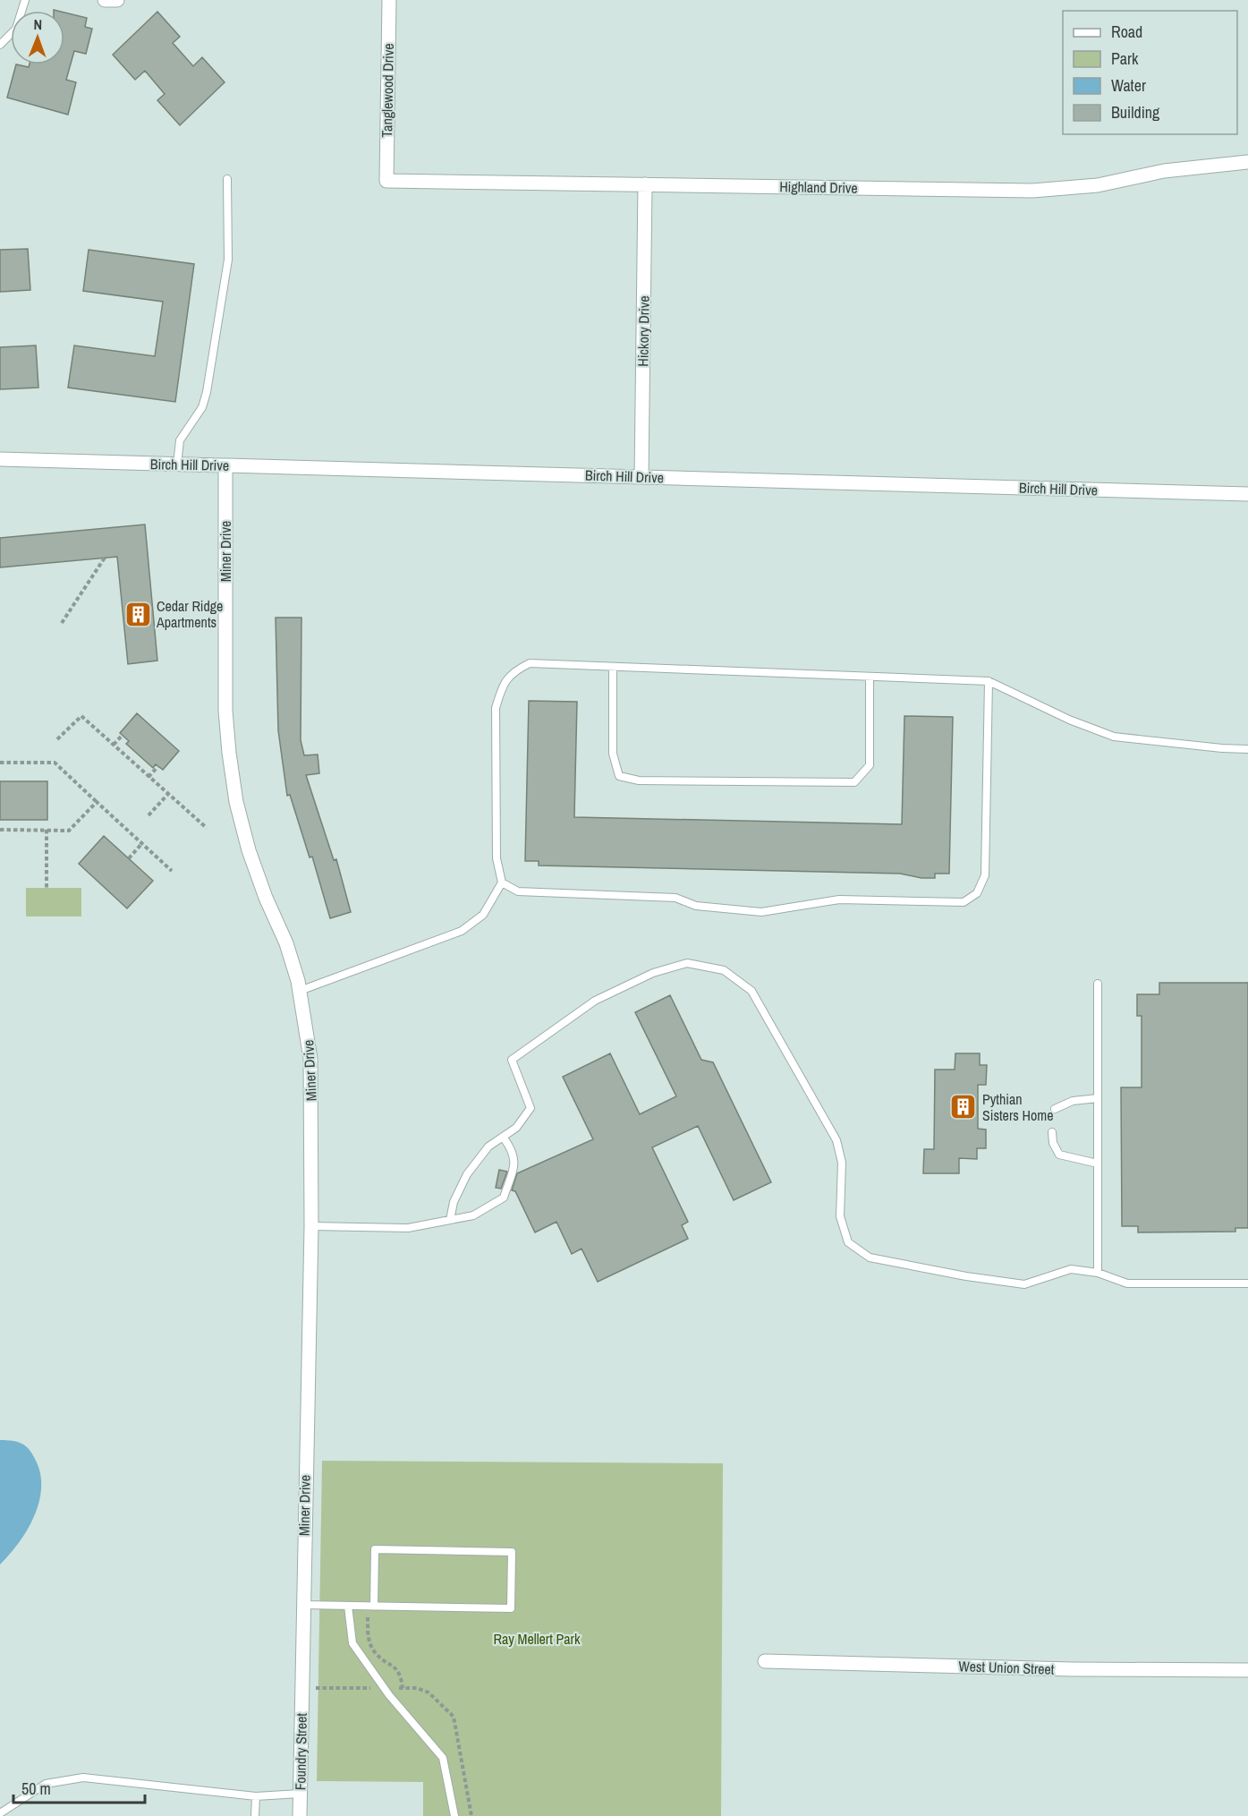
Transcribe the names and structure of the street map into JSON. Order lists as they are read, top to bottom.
{
  "streets": {
    "street": [
      "Tanglewood Drive",
      "Highland Drive",
      "Hickory Drive",
      "Birch Hill Drive",
      "Miner Drive",
      "West Union Street",
      "Foundry Street"
    ]
  },
  "crossings": [
    ["Tanglewood Drive", "Highland Drive"],
    ["Highland Drive", "Hickory Drive"],
    ["Hickory Drive", "Birch Hill Drive"],
    ["Birch Hill Drive", "Miner Drive"],
    ["Miner Drive", "Foundry Street"]
  ],
  "parks": ["Ray Mellert Park"],
  "places": {
    "building": ["Cedar Ridge Apartments", "Pythian Sisters Home"]
  },
  "legend": [
    "Road",
    "Park",
    "Water",
    "Building"
  ],
  "scale_bar": "50 m",
  "north": "top"
}
